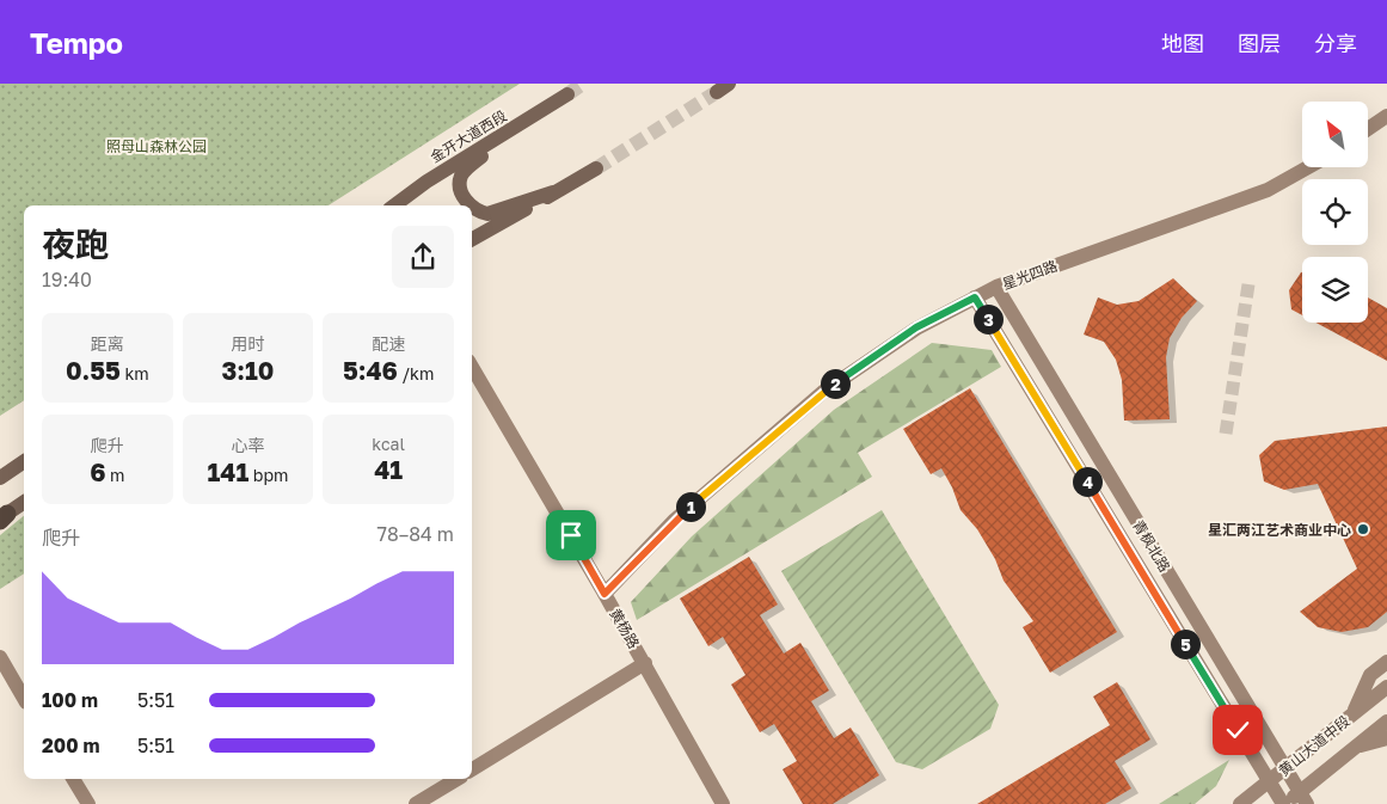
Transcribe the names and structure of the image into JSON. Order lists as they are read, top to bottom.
{
  "streets": {
    "main road": ["金开大道西段"],
    "street": [
      "星光四路",
      "青枫北路",
      "黄杨路",
      "黄山大道中段"
    ]
  },
  "crossings": [
    ["星光四路", "青枫北路"],
    ["星光四路", "黄杨路"],
    ["青枫北路", "黄山大道中段"]
  ],
  "parks": ["照母山森林公园"],
  "places": ["星汇两江艺术商业中心"],
  "north": "top left",
  "page": {
    "header": "Tempo",
    "nav": ["地图", "图层", "分享"],
    "heading": ["夜跑", "19:40"],
    "pins": [
      "3",
      "2",
      "4",
      "1",
      "5"
    ],
    "stats": [
      ["距离", "0.55 km"],
      ["用时", "3:10"],
      ["配速", "5:46 /km"],
      ["爬升", "6 m"],
      ["心率", "141 bpm"],
      ["kcal", "41"]
    ],
    "chart": ["爬升", "78–84 m"],
    "list": [
      {
        "name": "100 m",
        "note": "5:51"
      },
      {
        "name": "200 m",
        "note": "5:51"
      }
    ]
  }
}
